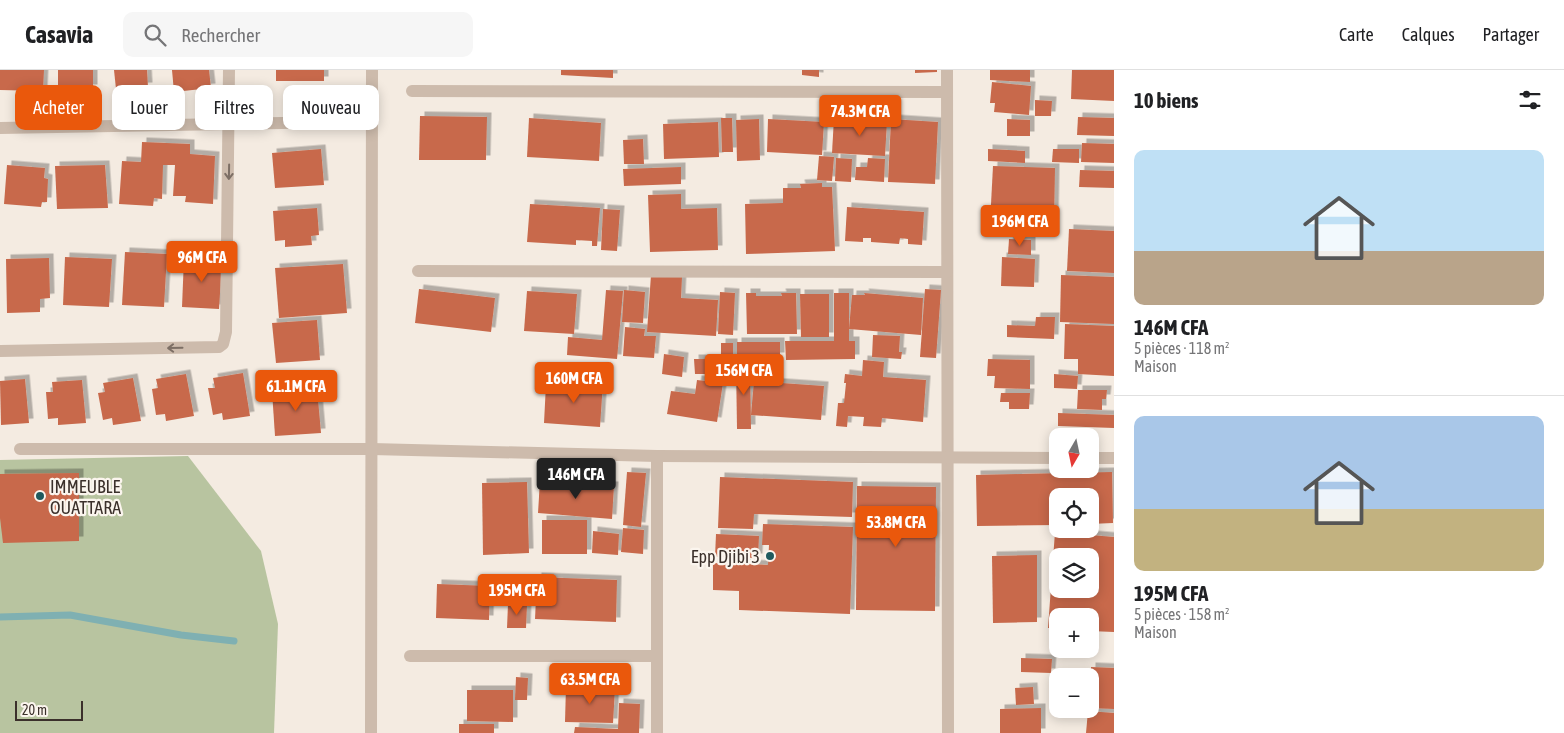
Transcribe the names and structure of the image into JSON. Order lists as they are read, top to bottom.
{
  "places": ["IMMEUBLE OUATTARA", "Epp Djibi 3"],
  "scale_bar": "20 m",
  "north": "bottom",
  "page": {
    "header": "Casavia",
    "search": "Rechercher",
    "nav": ["Carte", "Calques", "Partager"],
    "heading": "10 biens",
    "chip": [
      "Acheter",
      "Louer",
      "Filtres",
      "Nouveau"
    ],
    "price": [
      "74.3M CFA",
      "196M CFA",
      "96M CFA",
      "156M CFA",
      "160M CFA",
      "61.1M CFA",
      "146M CFA",
      "53.8M CFA",
      "195M CFA",
      "63.5M CFA"
    ],
    "list": [
      {
        "name": "146M CFA",
        "note": "5 pièces · 118 m² · Maison"
      },
      {
        "name": "195M CFA",
        "note": "5 pièces · 158 m² · Maison"
      }
    ],
    "map_buttons": ["+", "−"],
    "scale": "20 m"
  }
}
